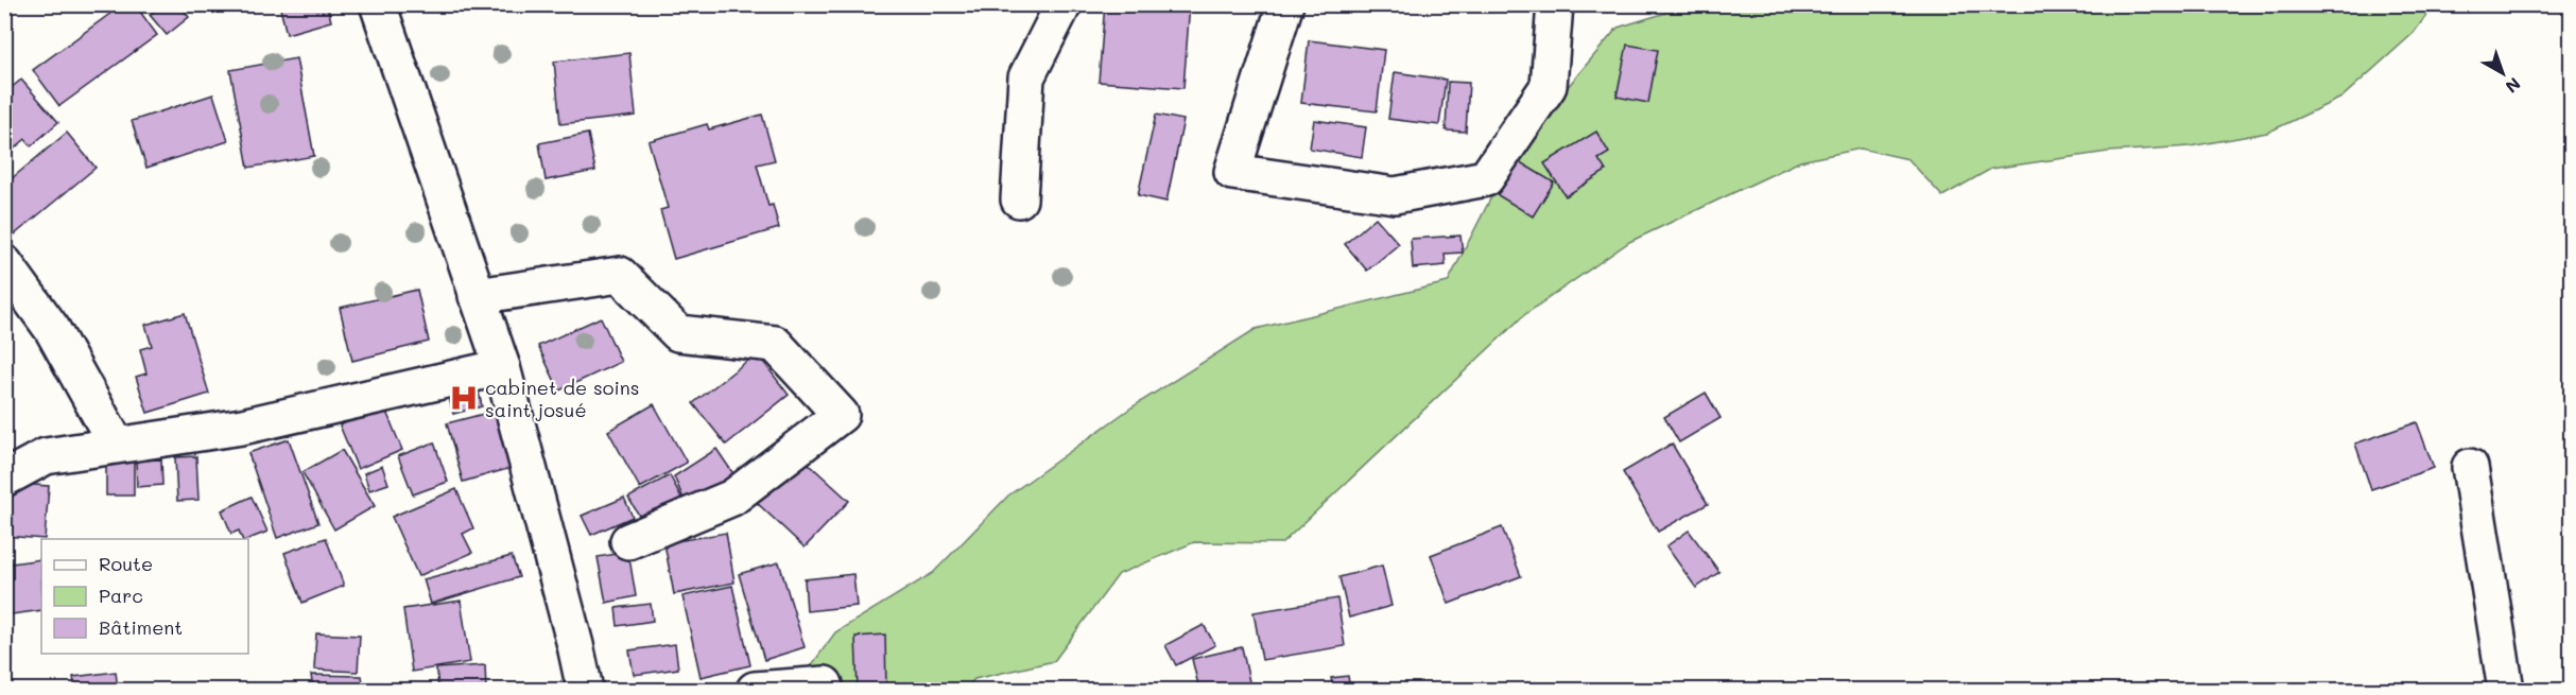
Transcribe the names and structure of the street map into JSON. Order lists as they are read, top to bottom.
{
  "places": {
    "hospital": ["cabinet de soins saint josué"]
  },
  "legend": ["Route", "Parc", "Bâtiment"],
  "north": "bottom right"
}
